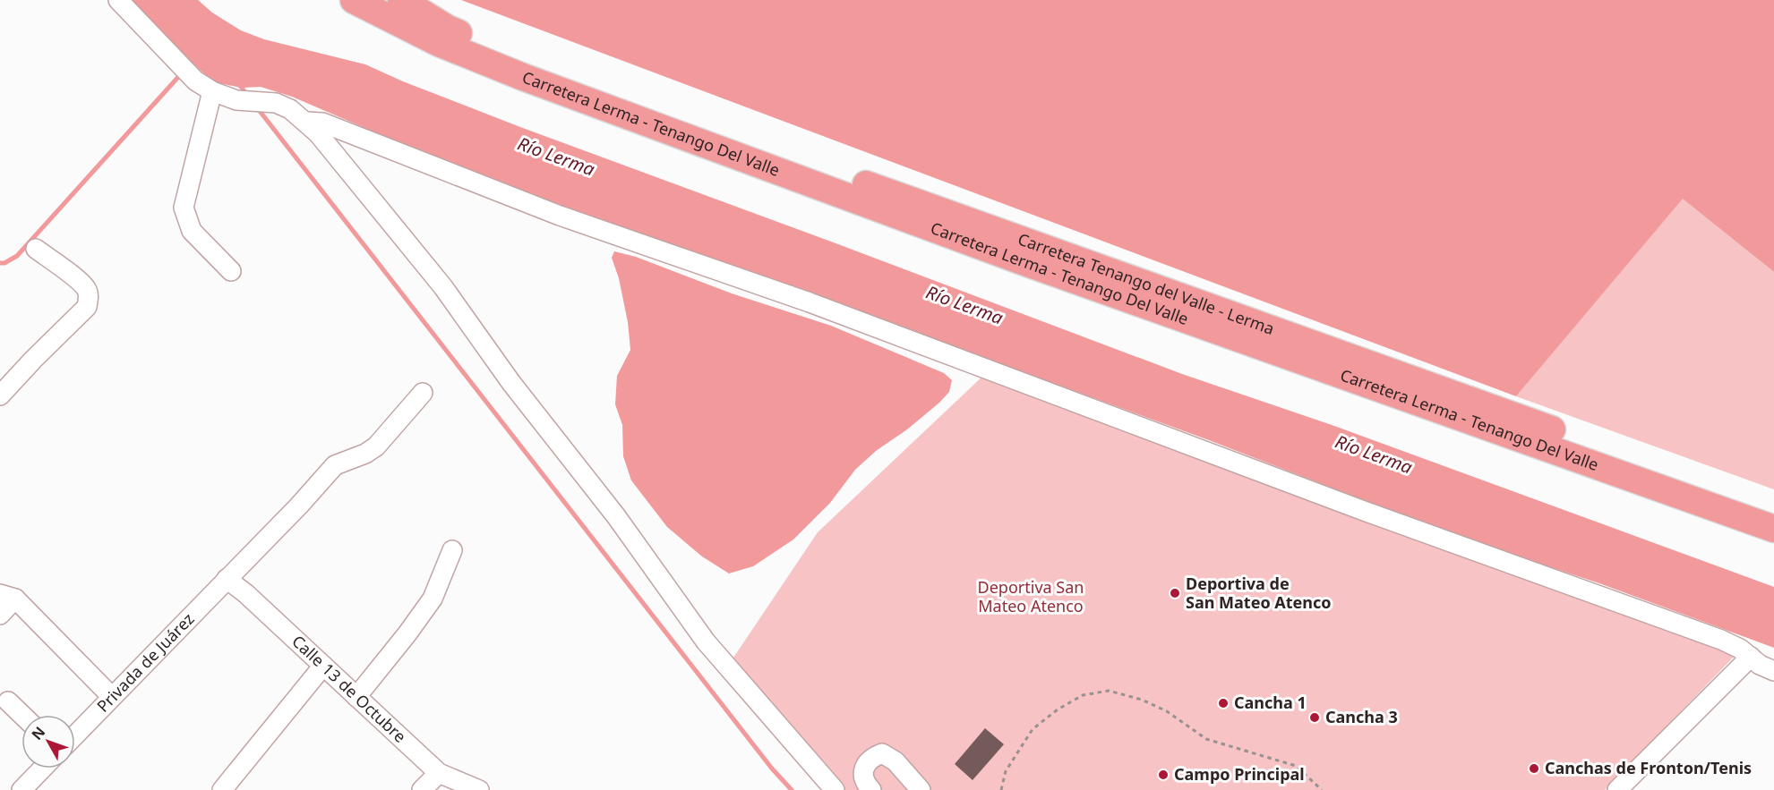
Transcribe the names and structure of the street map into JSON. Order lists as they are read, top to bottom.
{
  "streets": {
    "highway": ["Carretera Lerma - Tenango Del Valle", "Carretera Tenango del Valle - Lerma"],
    "street": ["Privada de Juárez", "Calle 13 de Octubre"]
  },
  "crossings": [
    ["Privada de Juárez", "Calle 13 de Octubre"]
  ],
  "water": ["Río Lerma"],
  "parks": ["Deportiva San Mateo Atenco"],
  "places": [
    "Deportiva de San Mateo Atenco",
    "Cancha 1",
    "Cancha 3",
    "Canchas de Fronton/Tenis",
    "Campo Principal"
  ],
  "north": "top left"
}
